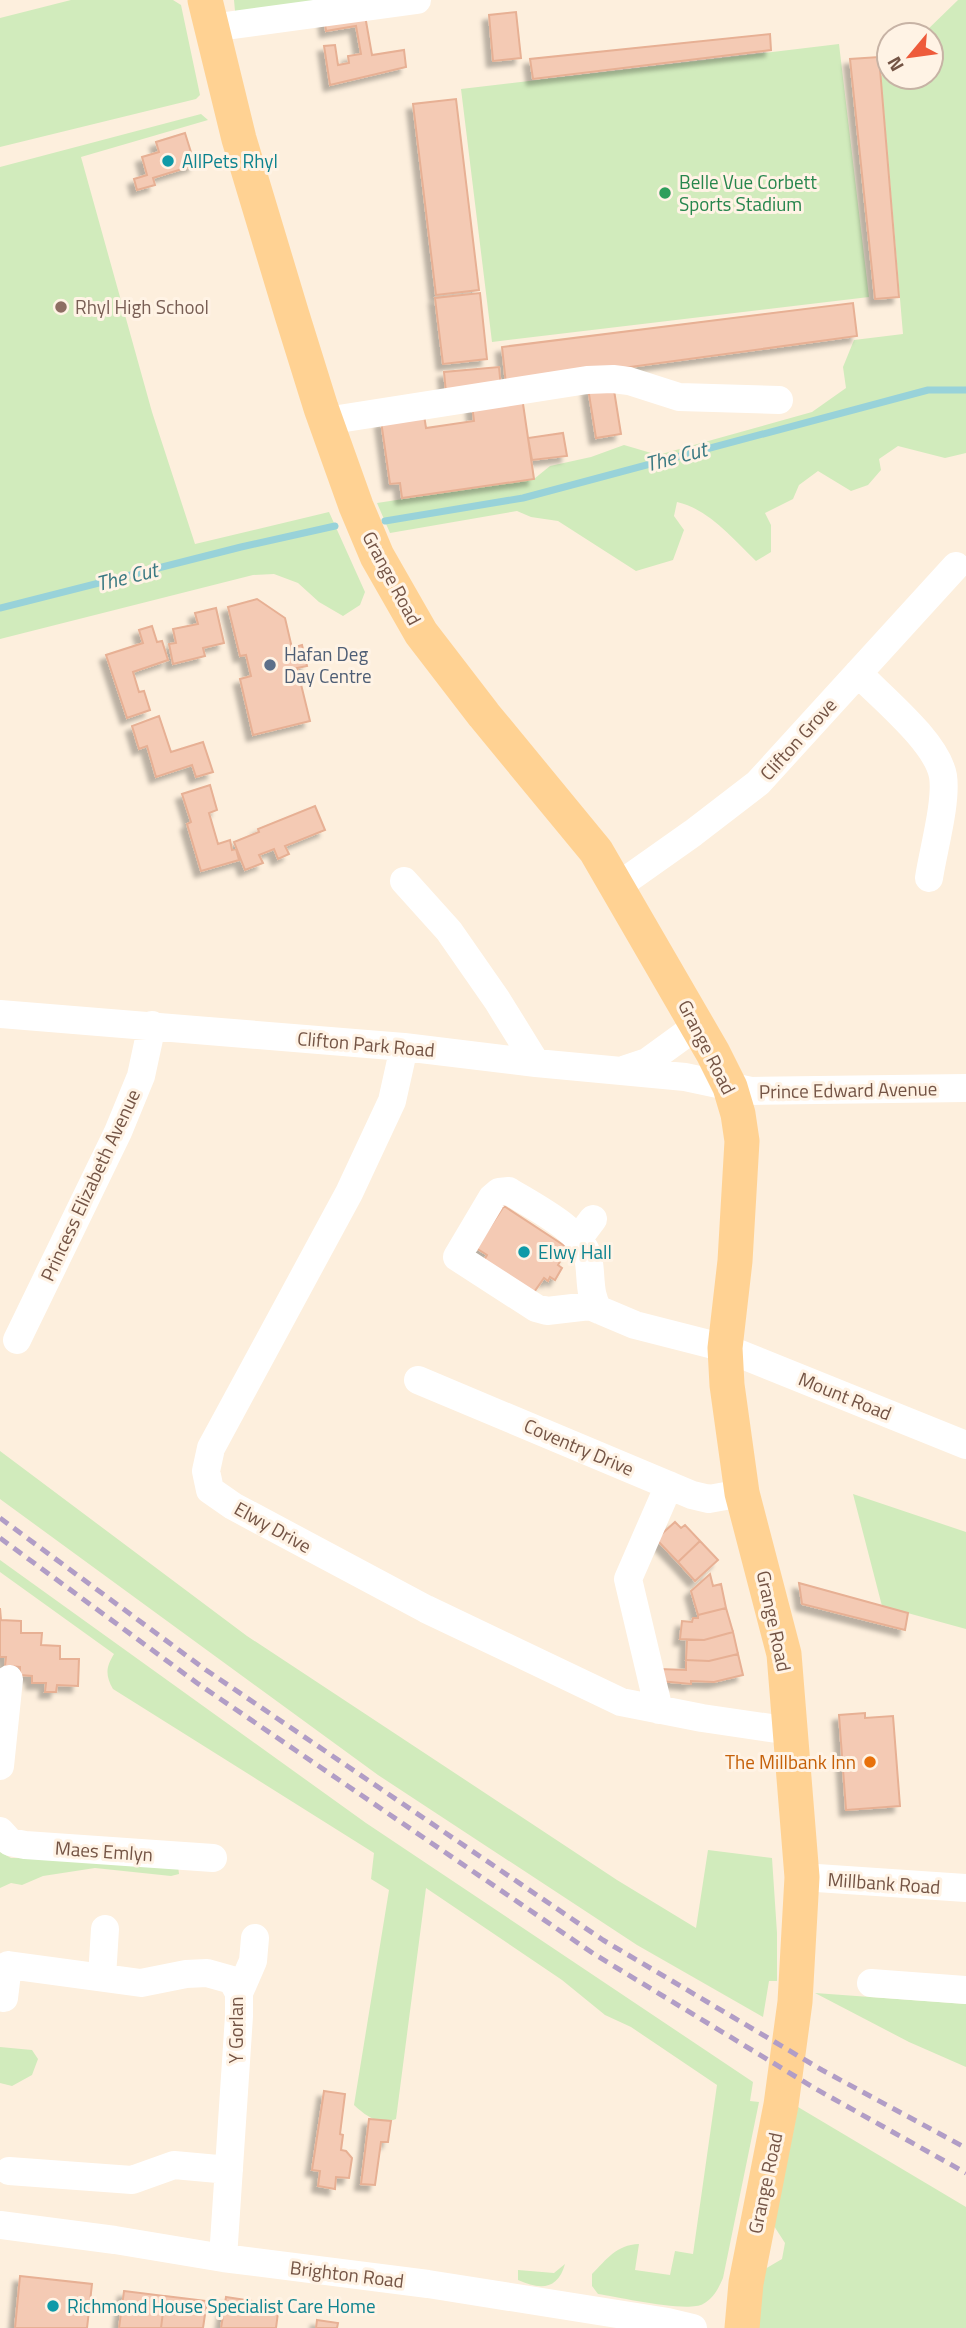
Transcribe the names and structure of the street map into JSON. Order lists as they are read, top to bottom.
{
  "streets": {
    "main road": ["Grange Road"],
    "street": [
      "Clifton Grove",
      "Clifton Park Road",
      "Prince Edward Avenue",
      "Princess Elizabeth Avenue",
      "Mount Road",
      "Coventry Drive",
      "Elwy Drive",
      "Maes Emlyn",
      "Millbank Road",
      "Y Gorlan",
      "Brighton Road"
    ]
  },
  "crossings": [
    ["Grange Road", "Clifton Grove"],
    ["Grange Road", "Clifton Park Road"],
    ["Grange Road", "Prince Edward Avenue"],
    ["Grange Road", "Mount Road"],
    ["Grange Road", "Coventry Drive"],
    ["Grange Road", "Elwy Drive"],
    ["Grange Road", "Millbank Road"],
    ["Clifton Park Road", "Prince Edward Avenue"],
    ["Clifton Park Road", "Princess Elizabeth Avenue"],
    ["Clifton Park Road", "Elwy Drive"],
    ["Y Gorlan", "Brighton Road"]
  ],
  "water": ["The Cut"],
  "places": [
    "AllPets Rhyl",
    "Belle Vue Corbett Sports Stadium",
    "Rhyl High School",
    "Hafan Deg Day Centre",
    "Elwy Hall",
    "The Millbank Inn",
    "Richmond House Specialist Care Home"
  ],
  "north": "bottom left"
}
